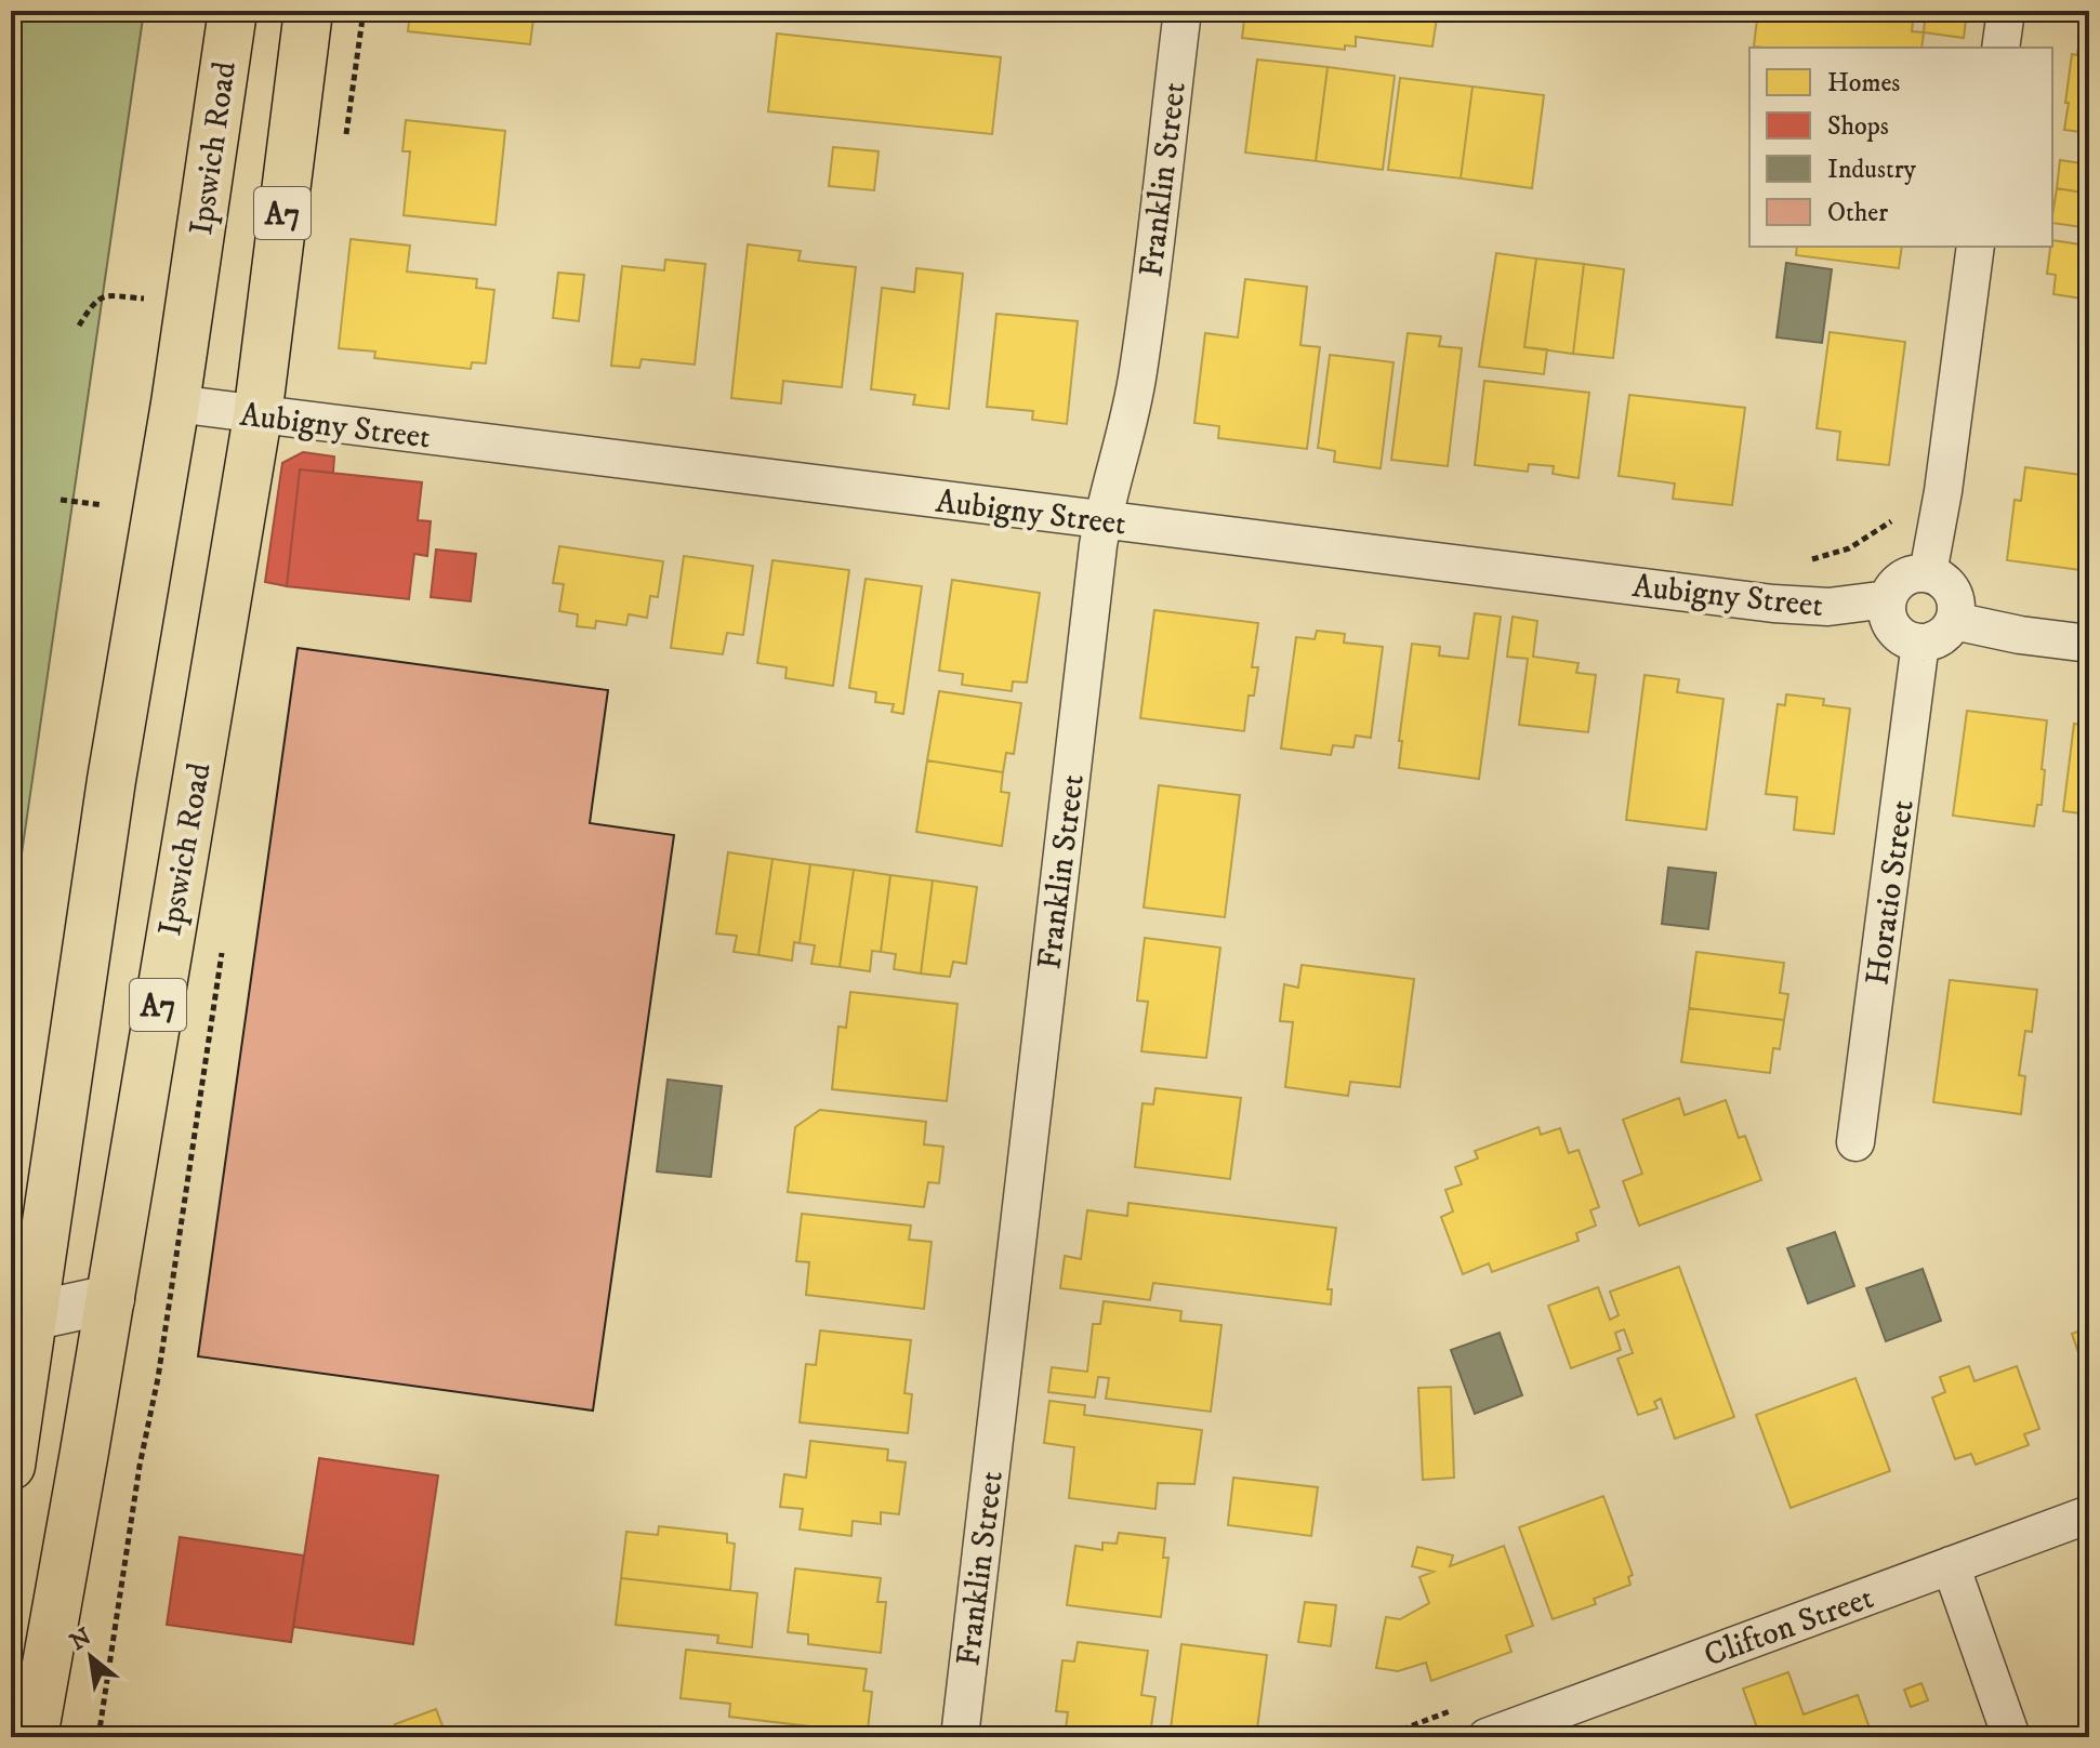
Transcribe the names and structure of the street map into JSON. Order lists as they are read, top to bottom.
{
  "streets": {
    "highway": ["Ipswich Road", "A7"],
    "street": [
      "Franklin Street",
      "Aubigny Street",
      "Horatio Street",
      "Clifton Street"
    ]
  },
  "crossings": [
    ["Ipswich Road", "Aubigny Street"],
    ["Franklin Street", "Aubigny Street"],
    ["Aubigny Street", "Horatio Street"]
  ],
  "legend": [
    "Homes",
    "Shops",
    "Industry",
    "Other"
  ],
  "north": "top left"
}
